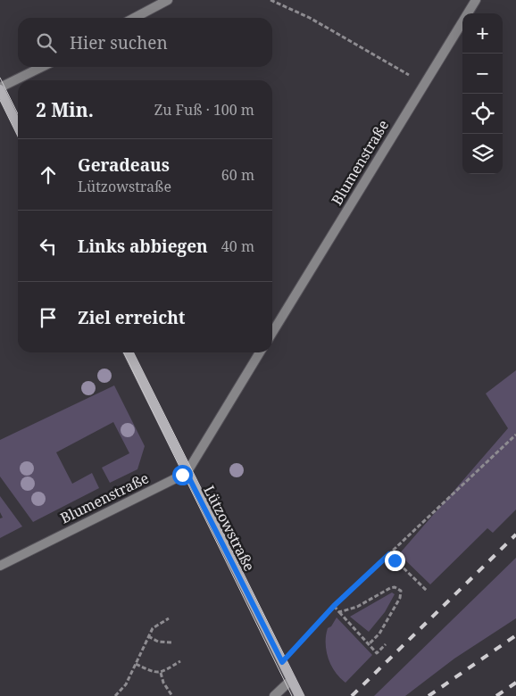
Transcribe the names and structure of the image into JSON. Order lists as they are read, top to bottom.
{
  "streets": {
    "main road": ["Lützowstraße"],
    "street": ["Blumenstraße"]
  },
  "crossings": [
    ["Blumenstraße", "Lützowstraße"]
  ],
  "page": {
    "map_buttons": ["+", "−"],
    "search": "Hier suchen",
    "heading": ["2 Min.", "Zu Fuß · 100 m"],
    "list": [
      ["Geradeaus", "Lützowstraße", "60 m"],
      ["Links abbiegen", "40 m"],
      "Ziel erreicht"
    ]
  }
}
